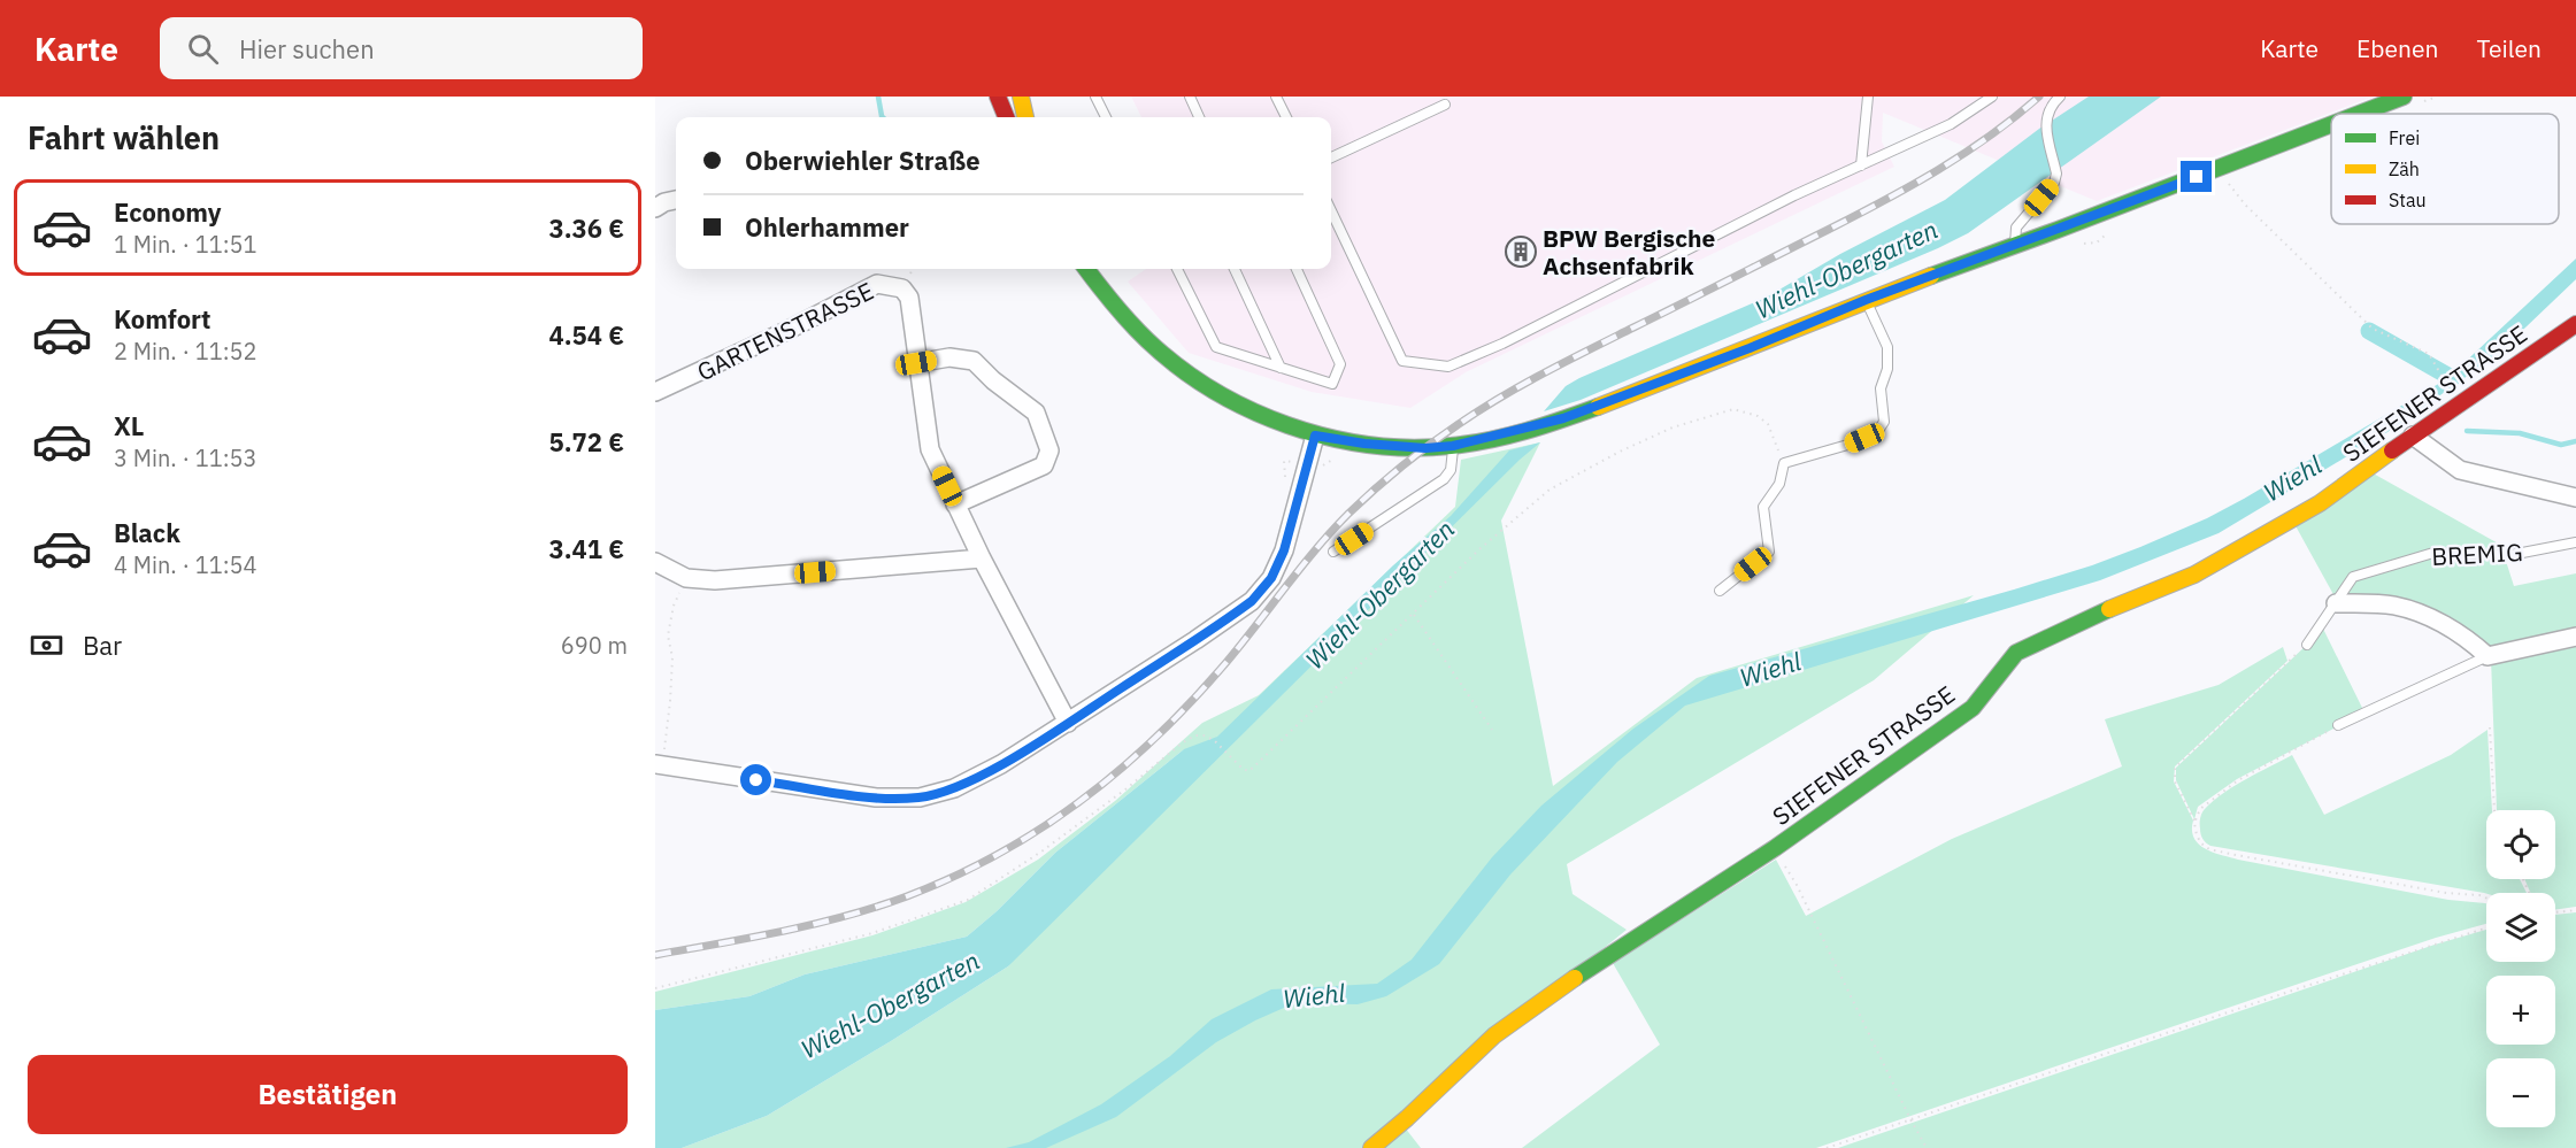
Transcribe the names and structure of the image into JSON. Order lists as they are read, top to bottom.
{
  "streets": {
    "street": ["GARTENSTRASSE", "SIEFENER STRASSE"],
    "lane": ["BREMIG"]
  },
  "water": ["Wiehl-Obergarten", "Wiehl"],
  "places": {
    "building": ["BPW Bergische Achsenfabrik"]
  },
  "legend": ["Frei", "Zäh", "Stau"],
  "page": {
    "header": "Karte",
    "search": "Hier suchen",
    "nav": ["Karte", "Ebenen", "Teilen"],
    "heading": "Fahrt wählen",
    "banner": ["Oberwiehler Straße", "Ohlerhammer"],
    "list": [
      {
        "name": "Economy",
        "note": "1 Min. · 11:51",
        "value": "3.36 €"
      },
      {
        "name": "Komfort",
        "note": "2 Min. · 11:52",
        "value": "4.54 €"
      },
      {
        "name": "XL",
        "note": "3 Min. · 11:53",
        "value": "5.72 €"
      },
      {
        "name": "Black",
        "note": "4 Min. · 11:54",
        "value": "3.41 €"
      }
    ],
    "pay": ["Bar", "690 m"],
    "map_buttons": ["+", "−"],
    "buttons": "Bestätigen"
  }
}
